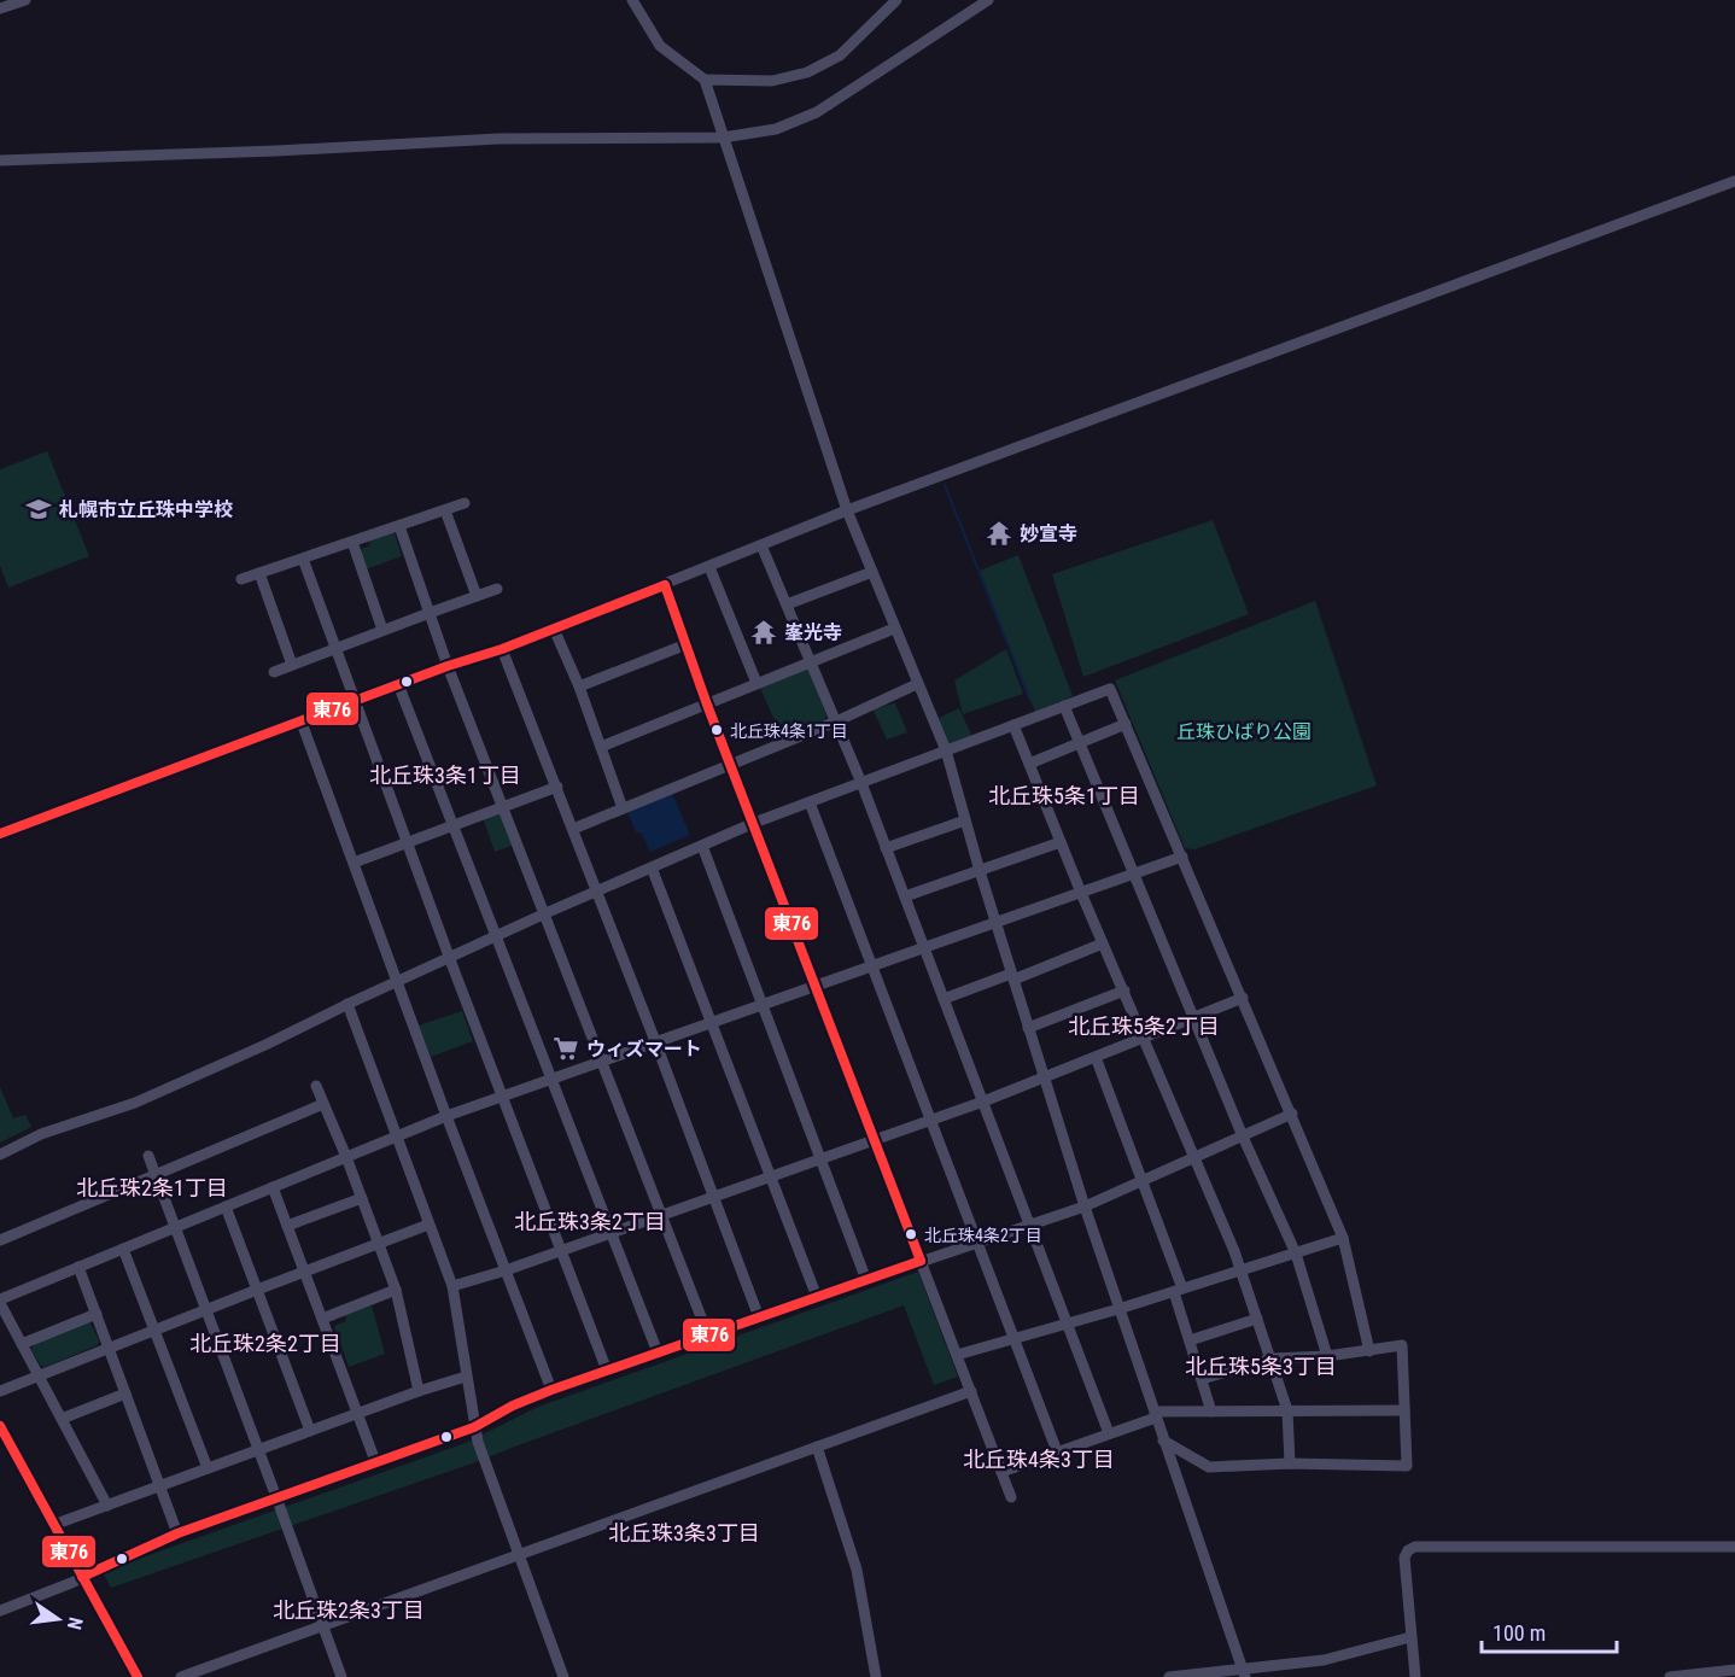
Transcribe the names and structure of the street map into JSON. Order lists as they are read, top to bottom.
{
  "districts": [
    "北丘珠3条1丁目",
    "北丘珠5条1丁目",
    "北丘珠5条2丁目",
    "北丘珠2条1丁目",
    "北丘珠3条2丁目",
    "北丘珠2条2丁目",
    "北丘珠5条3丁目",
    "北丘珠4条3丁目",
    "北丘珠3条3丁目",
    "北丘珠2条3丁目"
  ],
  "parks": ["丘珠ひばり公園"],
  "places": {
    "school or university": ["札幌市立丘珠中学校"],
    "temple": ["妙宣寺", "峯光寺"],
    "other": ["北丘珠4条1丁目", "北丘珠4条2丁目"],
    "supermarket": ["ウィズマート"]
  },
  "lines": ["transit line 東76"],
  "scale_bar": "100 m",
  "north": "right"
}
